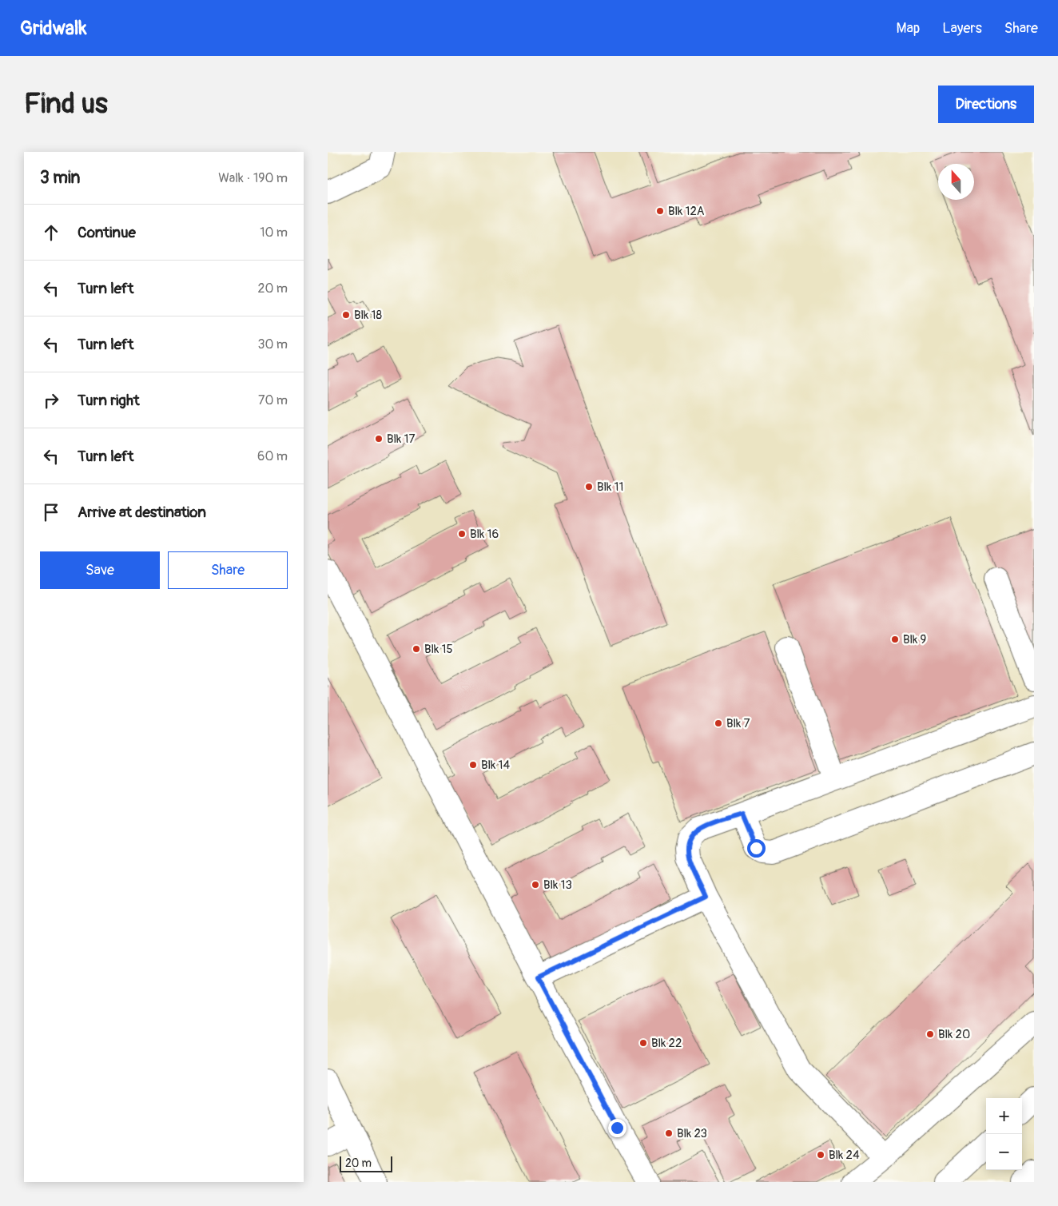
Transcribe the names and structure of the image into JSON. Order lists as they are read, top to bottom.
{
  "places": [
    "Blk 12A",
    "Blk 18",
    "Blk 17",
    "Blk 11",
    "Blk 16",
    "Blk 9",
    "Blk 15",
    "Blk 7",
    "Blk 14",
    "Blk 13",
    "Blk 20",
    "Blk 22",
    "Blk 23",
    "Blk 24"
  ],
  "scale_bar": "20 m",
  "north": "top",
  "page": {
    "header": "Gridwalk",
    "nav": ["Map", "Layers", "Share"],
    "buttons": [
      "Directions",
      ["Save", "Share"]
    ],
    "title": "Find us",
    "heading": ["3 min", "Walk · 190 m"],
    "list": [
      ["Continue", "10 m"],
      ["Turn left", "20 m"],
      ["Turn left", "30 m"],
      ["Turn right", "70 m"],
      ["Turn left", "60 m"],
      "Arrive at destination"
    ],
    "map_buttons": ["+", "−"],
    "scale": "20 m"
  }
}
